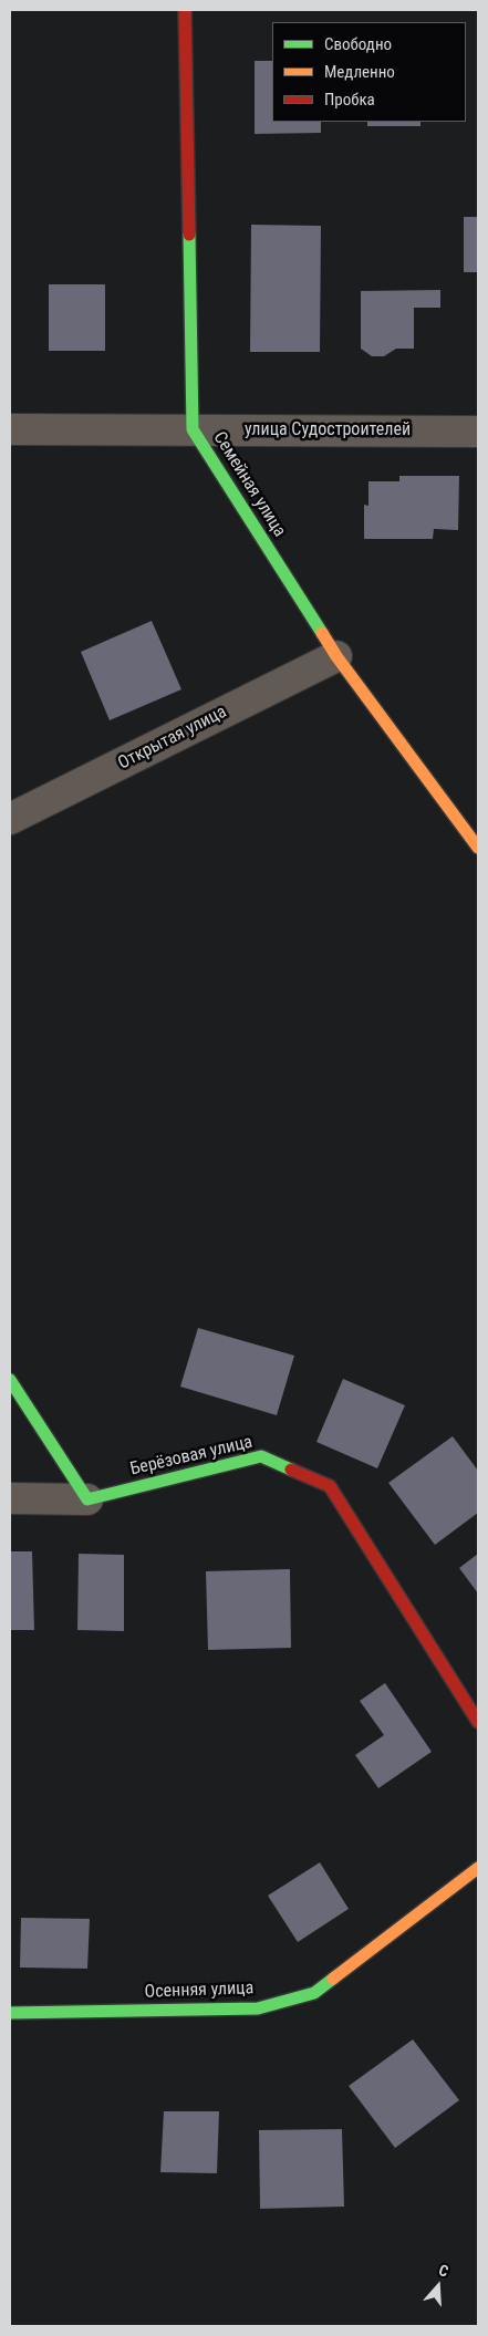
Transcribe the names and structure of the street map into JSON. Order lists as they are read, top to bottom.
{
  "streets": {
    "street": [
      "улица Судостроителей",
      "Семейная улица",
      "Открытая улица",
      "Берёзовая улица",
      "Осенняя улица"
    ]
  },
  "crossings": [
    ["улица Судостроителей", "Семейная улица"],
    ["Семейная улица", "Открытая улица"]
  ],
  "legend": ["Свободно", "Медленно", "Пробка"],
  "north": "top"
}
